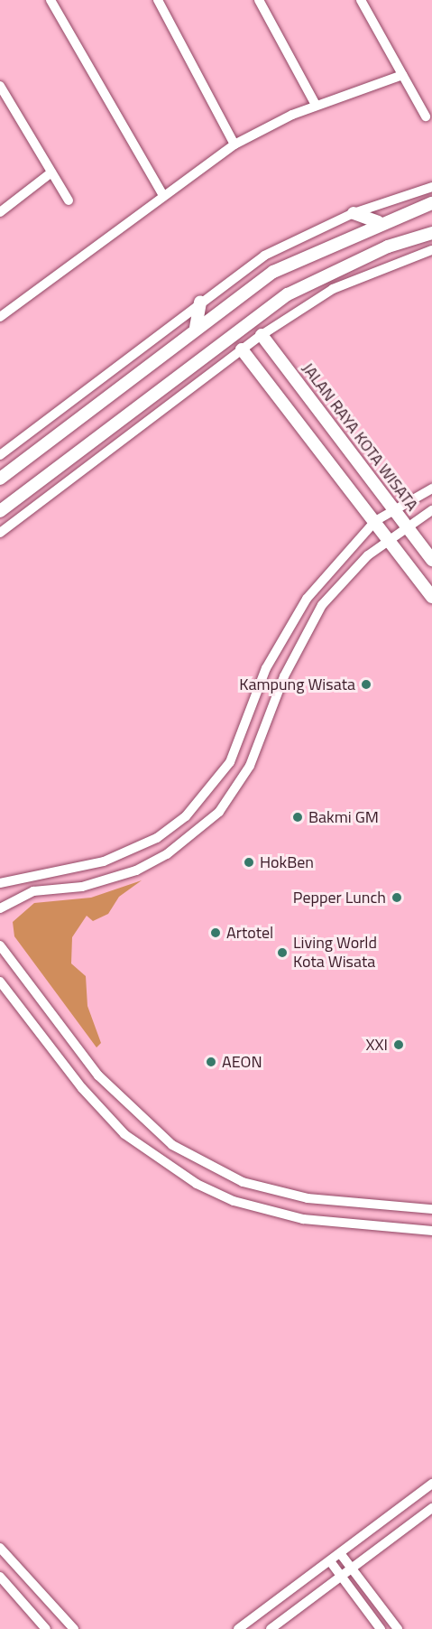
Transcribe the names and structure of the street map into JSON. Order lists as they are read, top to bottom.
{
  "streets": {
    "street": ["JALAN RAYA KOTA WISATA"]
  },
  "places": [
    "Kampung Wisata",
    "Bakmi GM",
    "HokBen",
    "Pepper Lunch",
    "Artotel",
    "Living World Kota Wisata",
    "XXI",
    "AEON"
  ]
}
